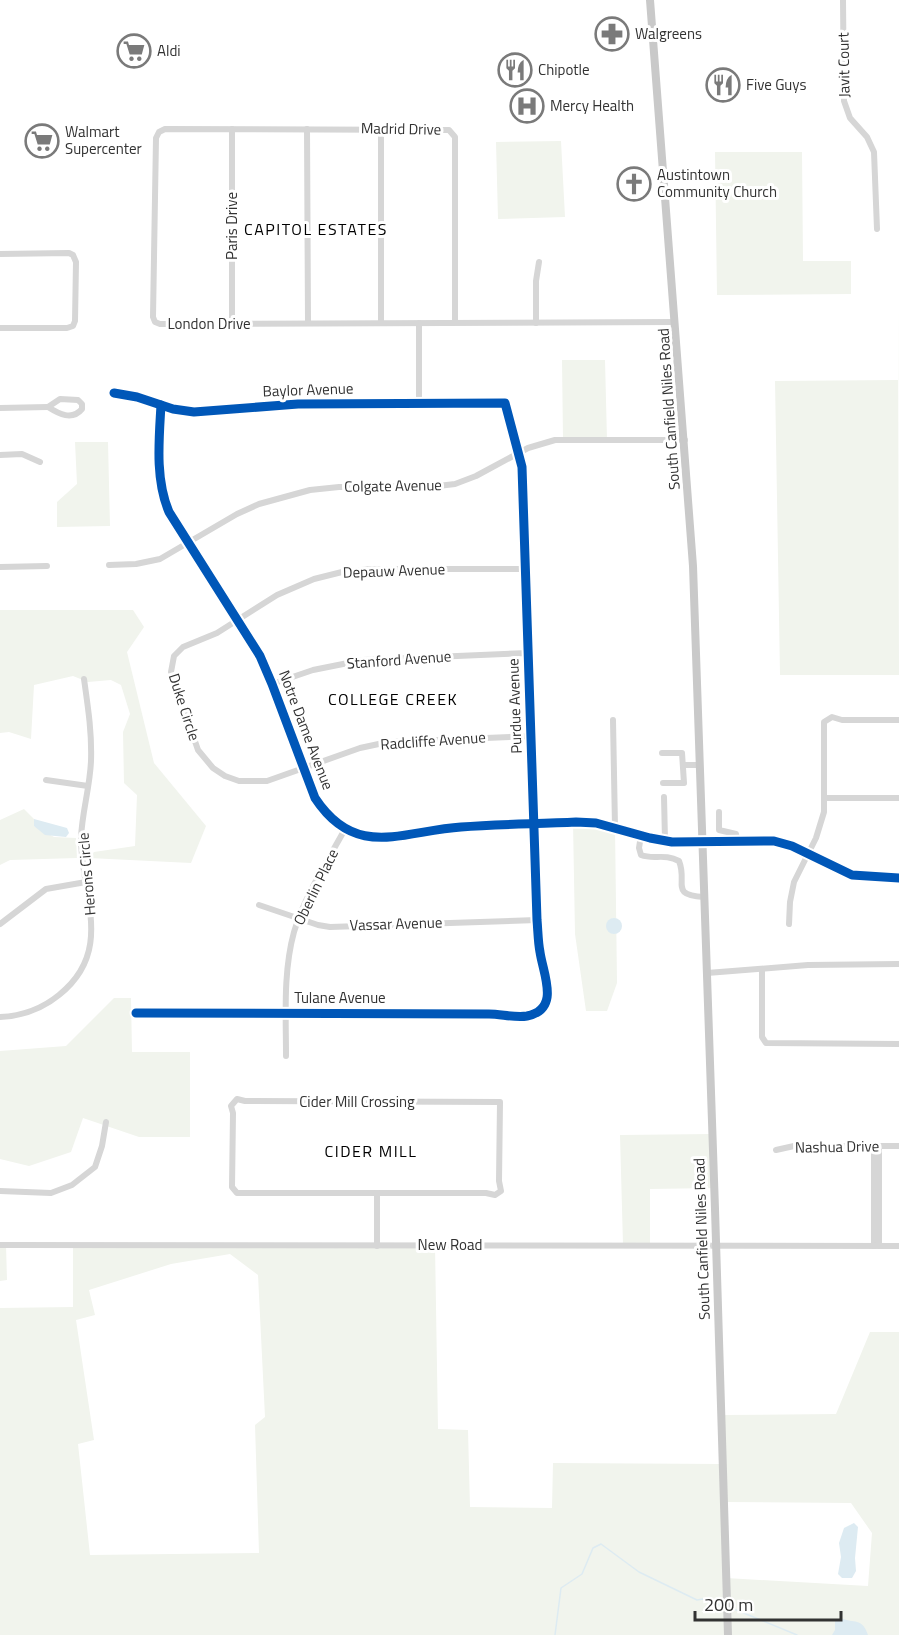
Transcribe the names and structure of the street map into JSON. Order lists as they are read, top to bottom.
{
  "streets": {
    "main road": ["South Canfield Niles Road"],
    "street": [
      "Javit Court",
      "Madrid Drive",
      "Paris Drive",
      "London Drive",
      "Baylor Avenue",
      "Colgate Avenue",
      "Depauw Avenue",
      "Stanford Avenue",
      "Purdue Avenue",
      "Duke Circle",
      "Notre Dame Avenue",
      "Radcliffe Avenue",
      "Herons Circle",
      "Oberlin Place",
      "Vassar Avenue",
      "Tulane Avenue",
      "Cider Mill Crossing",
      "Nashua Drive",
      "New Road"
    ]
  },
  "crossings": [
    ["Madrid Drive", "Paris Drive"],
    ["Madrid Drive", "London Drive"],
    ["Paris Drive", "London Drive"],
    ["London Drive", "South Canfield Niles Road"],
    ["Baylor Avenue", "Purdue Avenue"],
    ["Baylor Avenue", "Notre Dame Avenue"],
    ["South Canfield Niles Road", "Colgate Avenue"],
    ["South Canfield Niles Road", "Notre Dame Avenue"],
    ["South Canfield Niles Road", "New Road"],
    ["Colgate Avenue", "Purdue Avenue"],
    ["Colgate Avenue", "Notre Dame Avenue"],
    ["Depauw Avenue", "Purdue Avenue"],
    ["Depauw Avenue", "Duke Circle"],
    ["Depauw Avenue", "Notre Dame Avenue"],
    ["Stanford Avenue", "Purdue Avenue"],
    ["Stanford Avenue", "Notre Dame Avenue"],
    ["Purdue Avenue", "Notre Dame Avenue"],
    ["Purdue Avenue", "Radcliffe Avenue"],
    ["Purdue Avenue", "Vassar Avenue"],
    ["Purdue Avenue", "Tulane Avenue"],
    ["Duke Circle", "Notre Dame Avenue"],
    ["Duke Circle", "Radcliffe Avenue"],
    ["Notre Dame Avenue", "Radcliffe Avenue"],
    ["Notre Dame Avenue", "Oberlin Place"],
    ["Oberlin Place", "Vassar Avenue"],
    ["Oberlin Place", "Tulane Avenue"]
  ],
  "districts": ["CAPITOL ESTATES", "COLLEGE CREEK", "CIDER MILL"],
  "places": {
    "pharmacy": ["Walgreens"],
    "supermarket": ["Aldi", "Walmart Supercenter"],
    "restaurant": ["Chipotle", "Five Guys"],
    "hospital": ["Mercy Health"],
    "church": ["Austintown Community Church"]
  },
  "scale_bar": "200 m"
}
